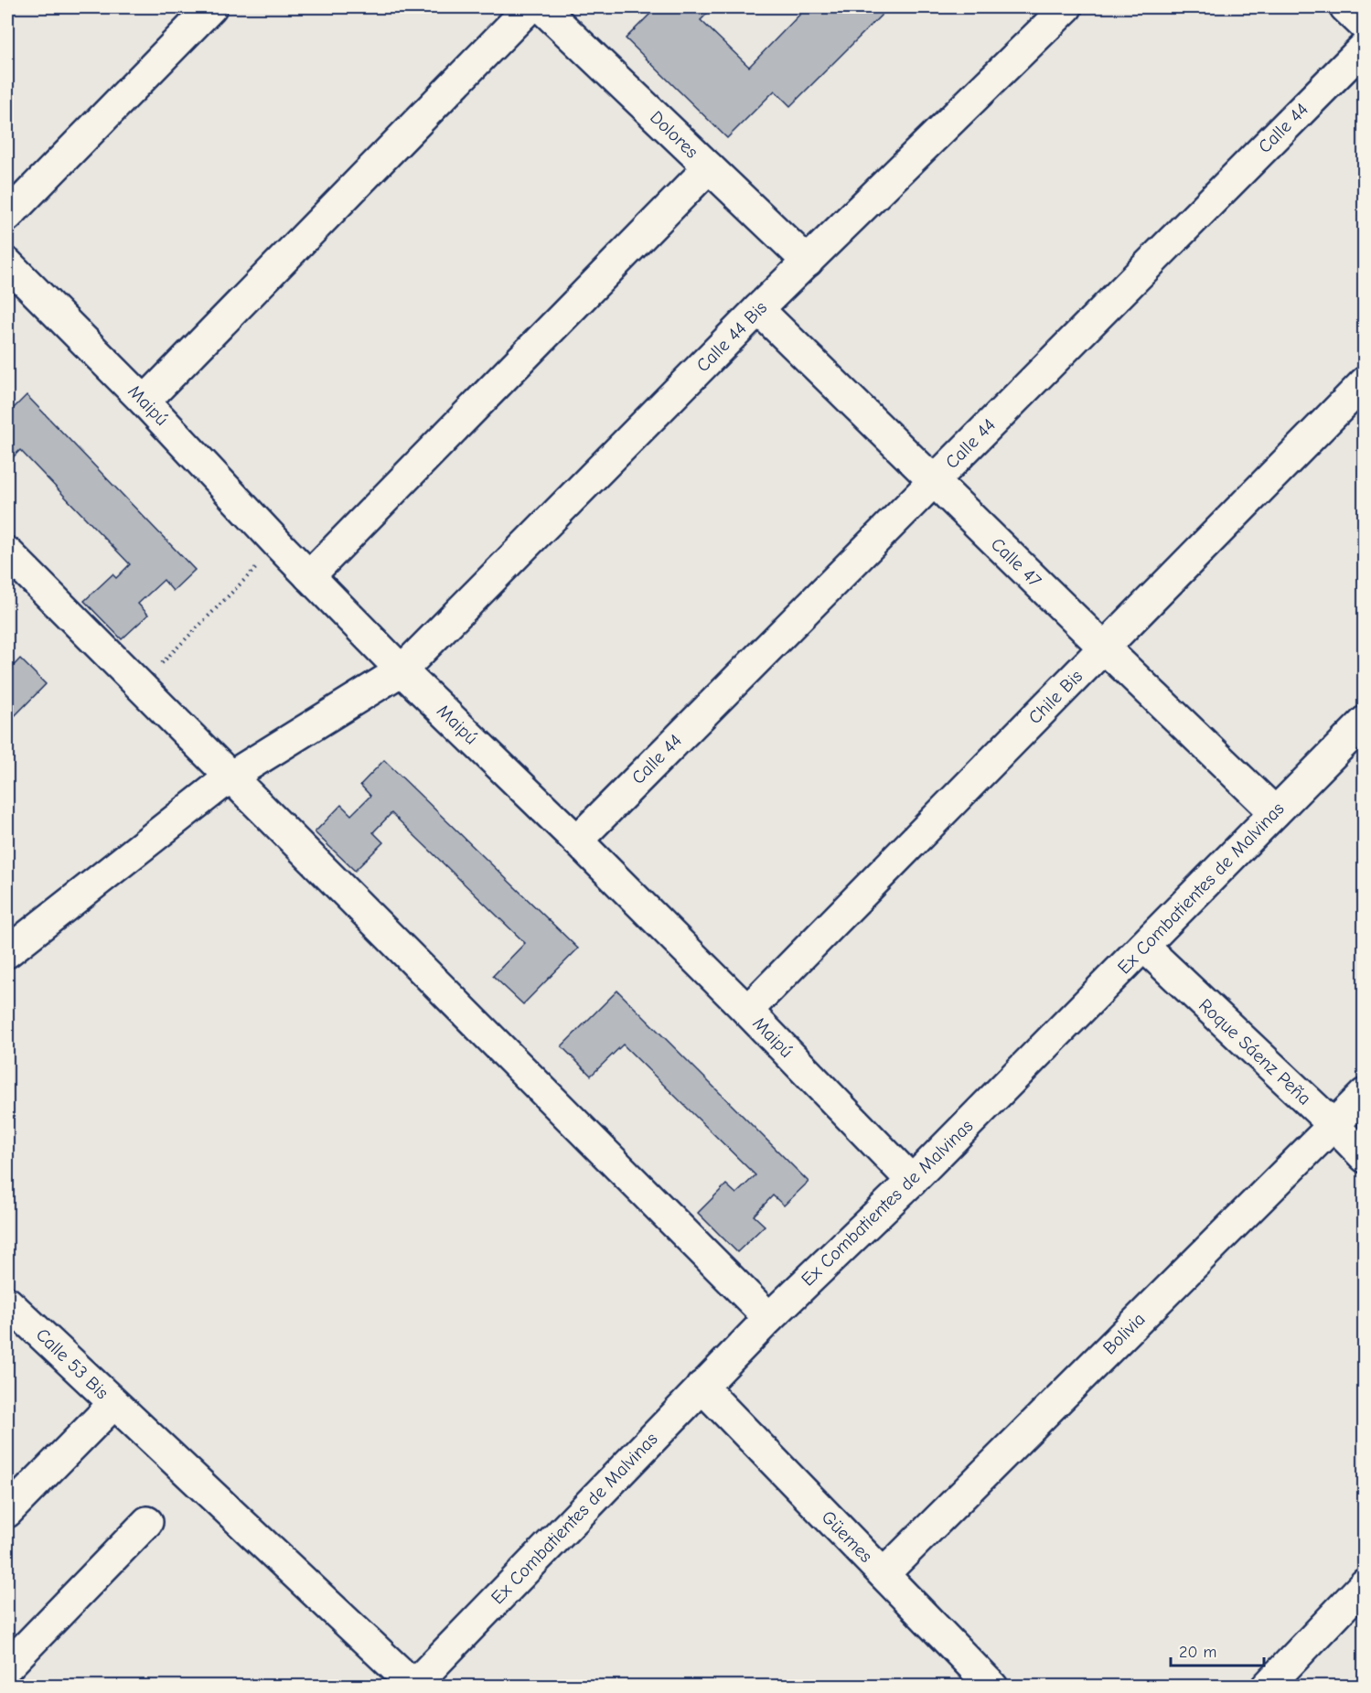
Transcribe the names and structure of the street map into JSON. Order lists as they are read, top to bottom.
{
  "streets": {
    "street": [
      "Calle 44",
      "Dolores",
      "Calle 44 Bis",
      "Maipú",
      "Calle 47",
      "Chile Bis",
      "Ex Combatientes de Malvinas",
      "Roque Sáenz Peña",
      "Bolivia",
      "Calle 53 Bis",
      "Güemes"
    ]
  },
  "crossings": [
    ["Calle 44", "Maipú"],
    ["Calle 44", "Calle 47"],
    ["Dolores", "Calle 44 Bis"],
    ["Calle 44 Bis", "Maipú"],
    ["Calle 44 Bis", "Calle 47"],
    ["Maipú", "Chile Bis"],
    ["Maipú", "Ex Combatientes de Malvinas"],
    ["Calle 47", "Chile Bis"],
    ["Calle 47", "Ex Combatientes de Malvinas"],
    ["Ex Combatientes de Malvinas", "Roque Sáenz Peña"],
    ["Ex Combatientes de Malvinas", "Calle 53 Bis"],
    ["Ex Combatientes de Malvinas", "Güemes"],
    ["Roque Sáenz Peña", "Bolivia"],
    ["Bolivia", "Güemes"]
  ],
  "scale_bar": "20 m"
}
